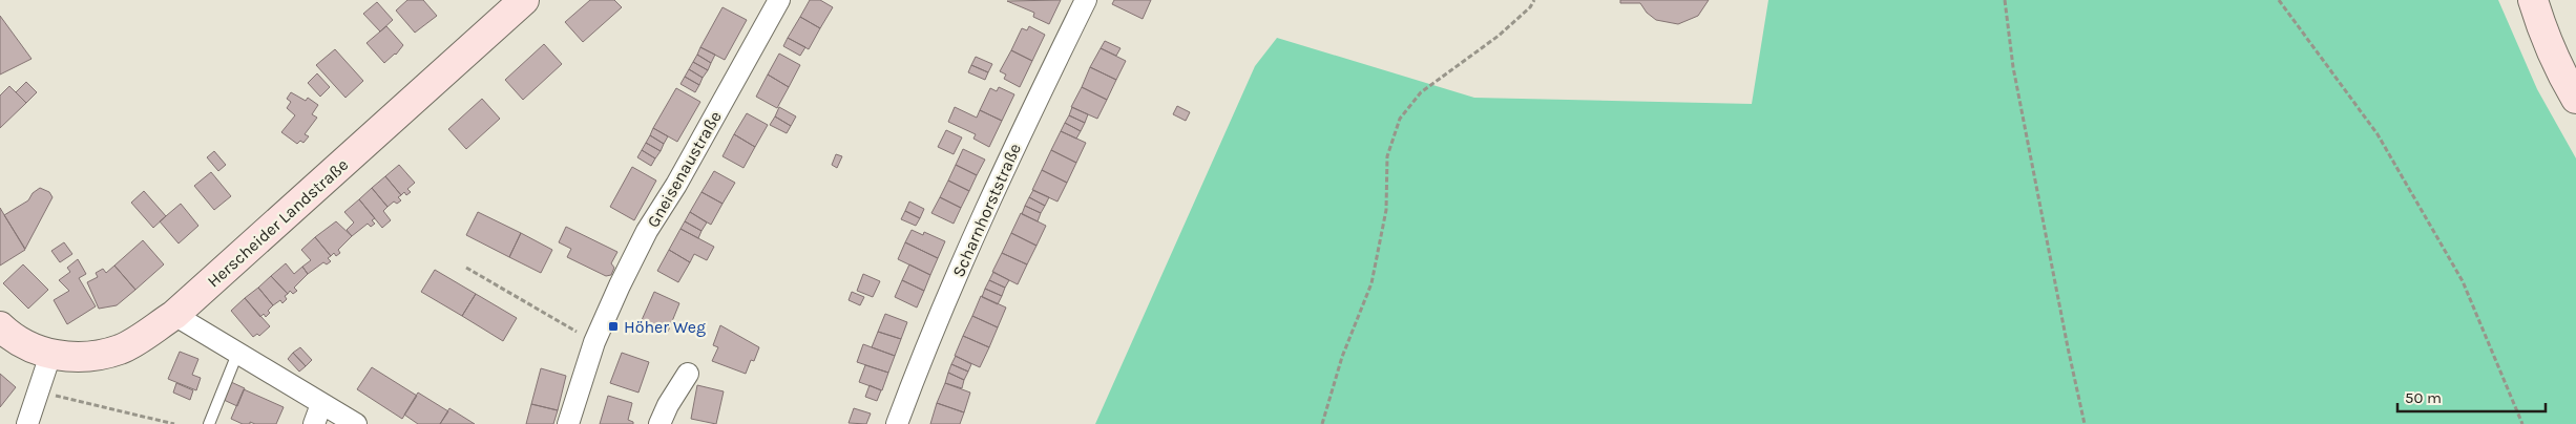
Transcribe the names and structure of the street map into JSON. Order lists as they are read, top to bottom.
{
  "streets": {
    "main road": ["Herscheider Landstraße"],
    "street": ["Gneisenaustraße", "Scharnhorststraße"]
  },
  "places": {
    "transit": ["Höher Weg"]
  },
  "scale_bar": "50 m"
}
